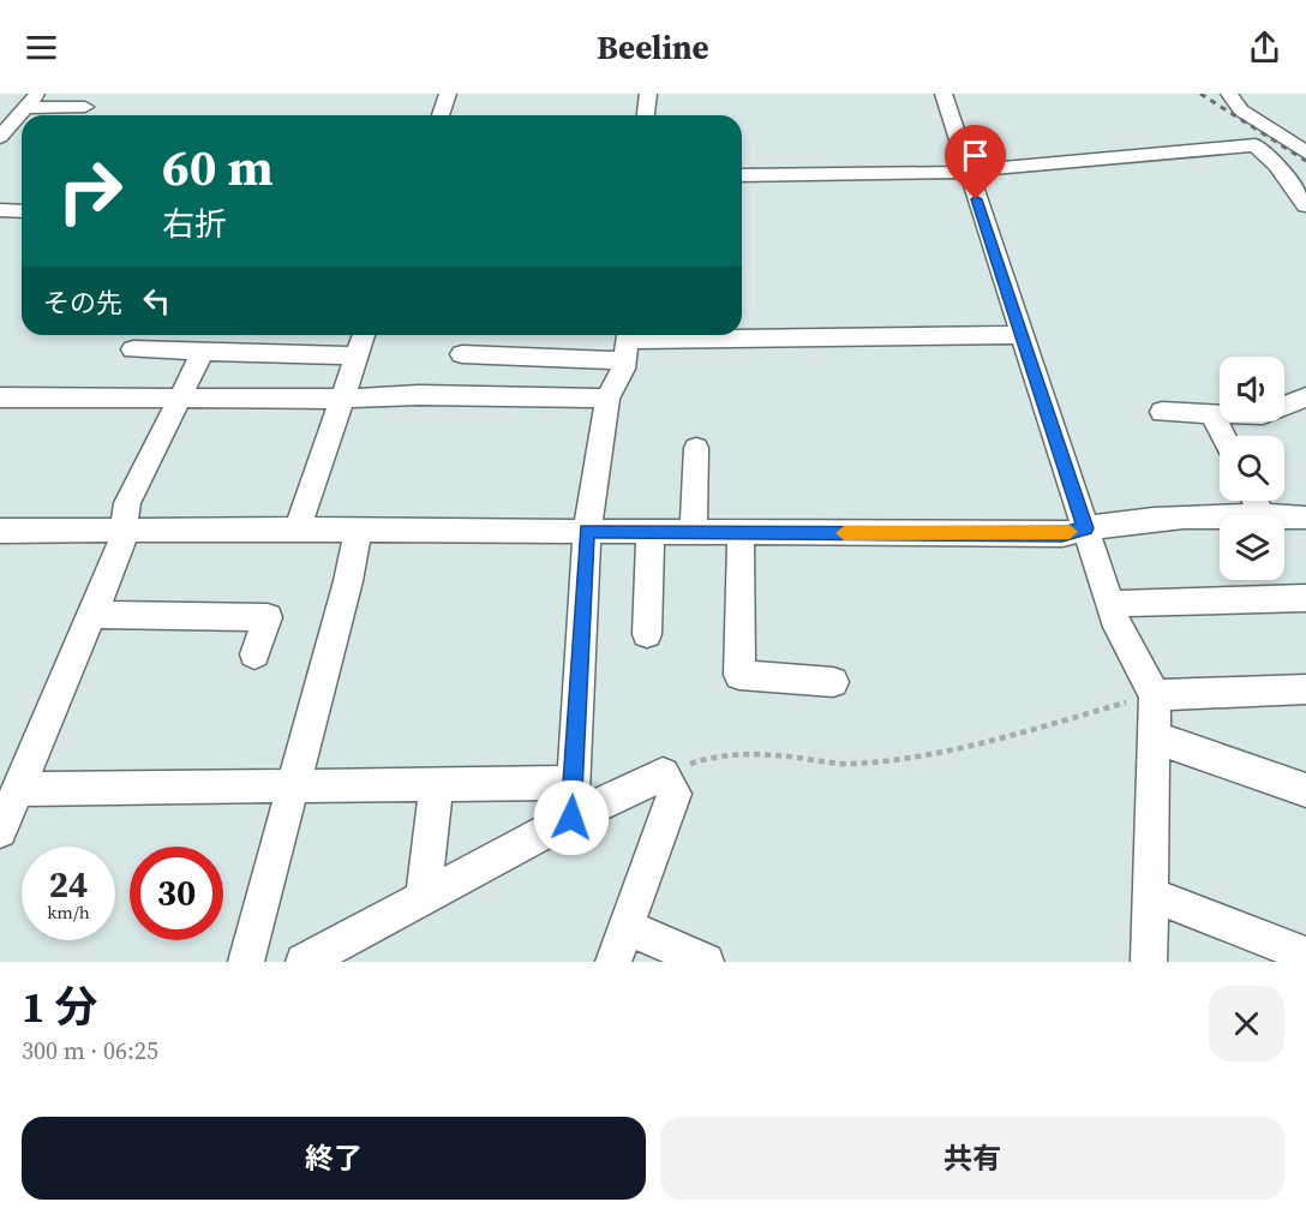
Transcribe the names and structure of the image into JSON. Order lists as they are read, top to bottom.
{
  "page": {
    "header": "Beeline",
    "turn": ["60 m", "右折"],
    "then": "その先",
    "speed": "24 km/h",
    "limit": "30",
    "heading": ["1 分", "300 m · 06:25"],
    "buttons": ["終了", "共有"]
  }
}
